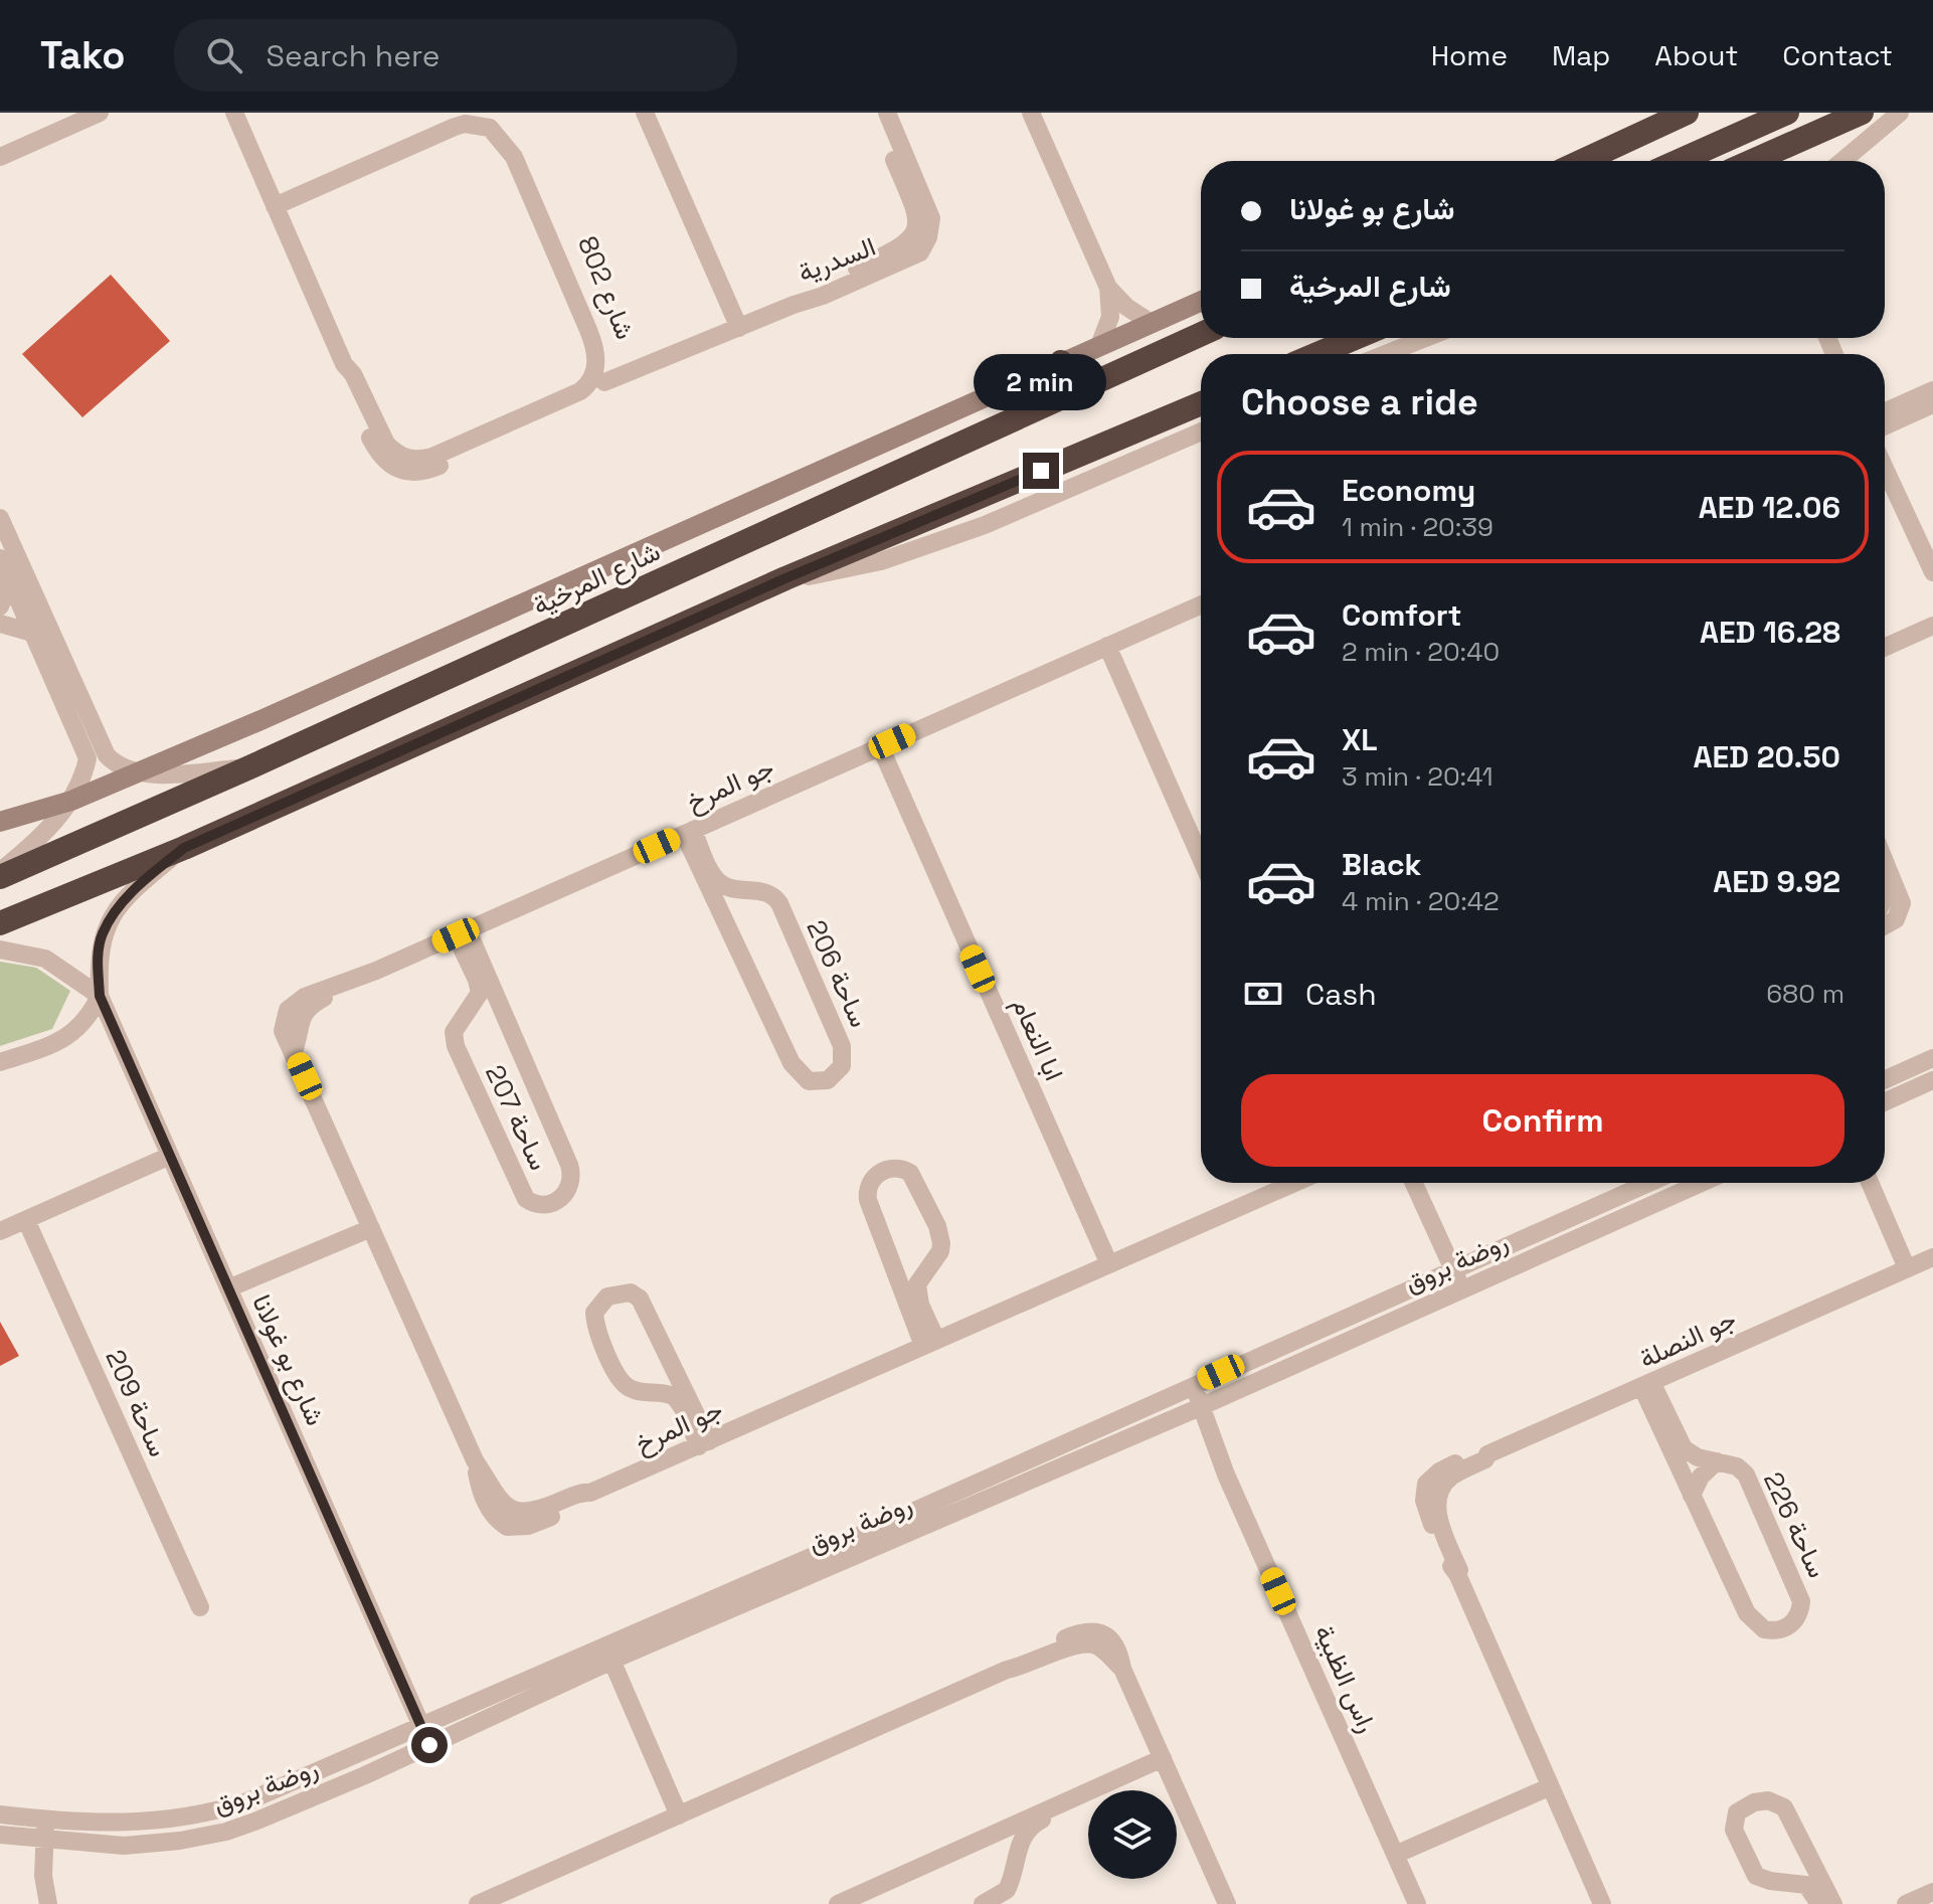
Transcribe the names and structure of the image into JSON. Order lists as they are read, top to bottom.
{
  "streets": {
    "highway": ["شارع المرخية"],
    "street": [
      "السدرية",
      "شارع 802",
      "جو المرخ",
      "ساحة 206",
      "ابا النعام",
      "ساحة 207",
      "روضة بروق",
      "جو النصلة",
      "شارع بو غولانا",
      "ساحة 209",
      "ساحة 226",
      "راس الظبية"
    ]
  },
  "crossings": [
    ["جو المرخ", "ساحة 206"],
    ["جو المرخ", "ابا النعام"],
    ["جو المرخ", "ساحة 207"],
    ["روضة بروق", "شارع بو غولانا"],
    ["روضة بروق", "راس الظبية"],
    ["جو النصلة", "ساحة 226"]
  ],
  "page": {
    "header": "Tako",
    "search": "Search here",
    "nav": [
      "Home",
      "Map",
      "About",
      "Contact"
    ],
    "banner": ["شارع بو غولانا", "شارع المرخية"],
    "bubble": "2 min",
    "heading": "Choose a ride",
    "list": [
      {
        "name": "Economy",
        "note": "1 min · 20:39",
        "value": "AED 12.06"
      },
      {
        "name": "Comfort",
        "note": "2 min · 20:40",
        "value": "AED 16.28"
      },
      {
        "name": "XL",
        "note": "3 min · 20:41",
        "value": "AED 20.50"
      },
      {
        "name": "Black",
        "note": "4 min · 20:42",
        "value": "AED 9.92"
      }
    ],
    "pay": ["Cash", "680 m"],
    "buttons": "Confirm"
  }
}
